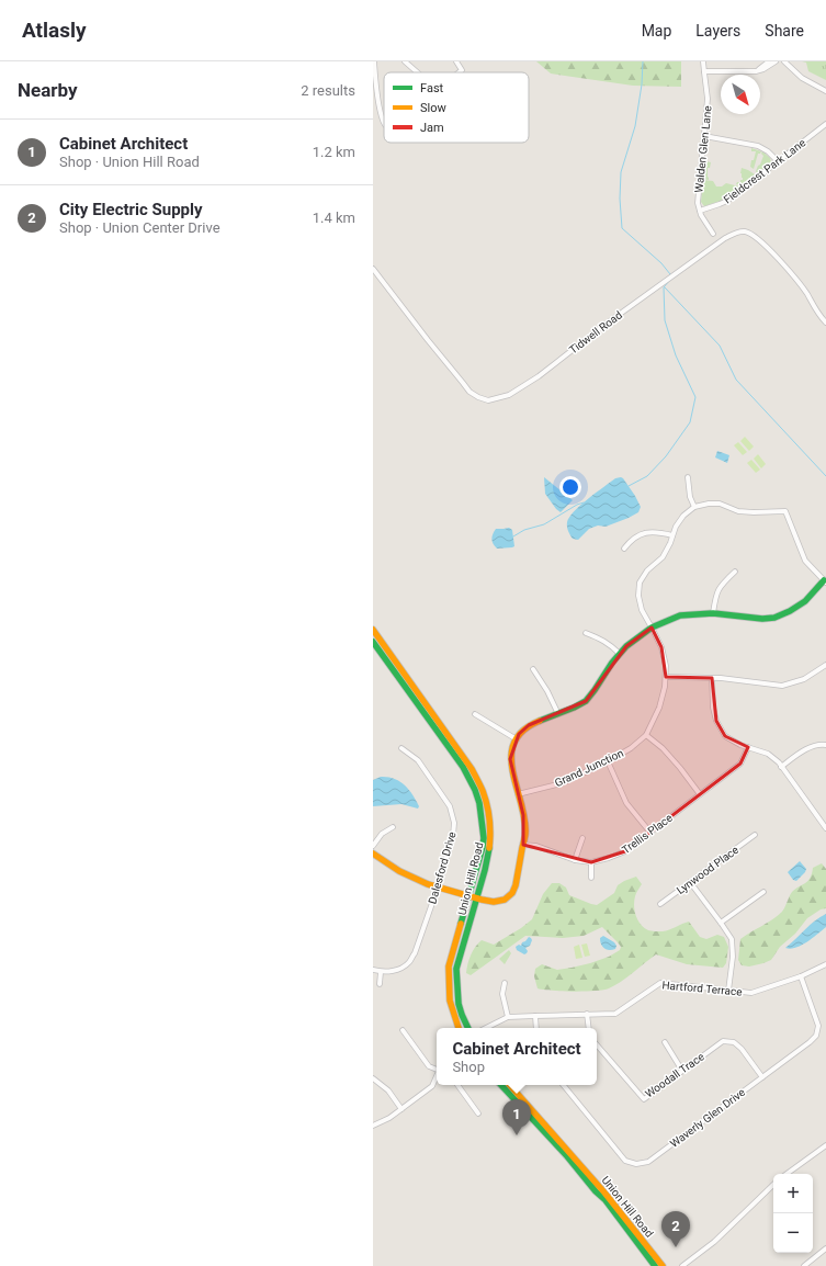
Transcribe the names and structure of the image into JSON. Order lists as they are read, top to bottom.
{
  "streets": {
    "street": [
      "Walden Glen Lane",
      "Fieldcrest Park Lane",
      "Tidwell Road",
      "Grand Junction",
      "Trellis Place",
      "Dalesford Drive",
      "Lynwood Place",
      "Union Hill Road",
      "Hartford Terrace",
      "Woodall Trace",
      "Waverly Glen Drive"
    ]
  },
  "crossings": [
    ["Walden Glen Lane", "Fieldcrest Park Lane"],
    ["Hartford Terrace", "Waverly Glen Drive"],
    ["Woodall Trace", "Waverly Glen Drive"]
  ],
  "legend": ["Fast", "Slow", "Jam"],
  "north": "bottom right",
  "page": {
    "header": "Atlasly",
    "nav": ["Map", "Layers", "Share"],
    "heading": ["Nearby", "2 results"],
    "list": [
      {
        "mark": "1",
        "name": "Cabinet Architect",
        "note": "Shop · Union Hill Road",
        "value": "1.2 km"
      },
      {
        "mark": "2",
        "name": "City Electric Supply",
        "note": "Shop · Union Center Drive",
        "value": "1.4 km"
      }
    ],
    "popup": ["Cabinet Architect", "Shop"],
    "pins": ["1", "2"],
    "map_buttons": ["+", "−"]
  }
}
